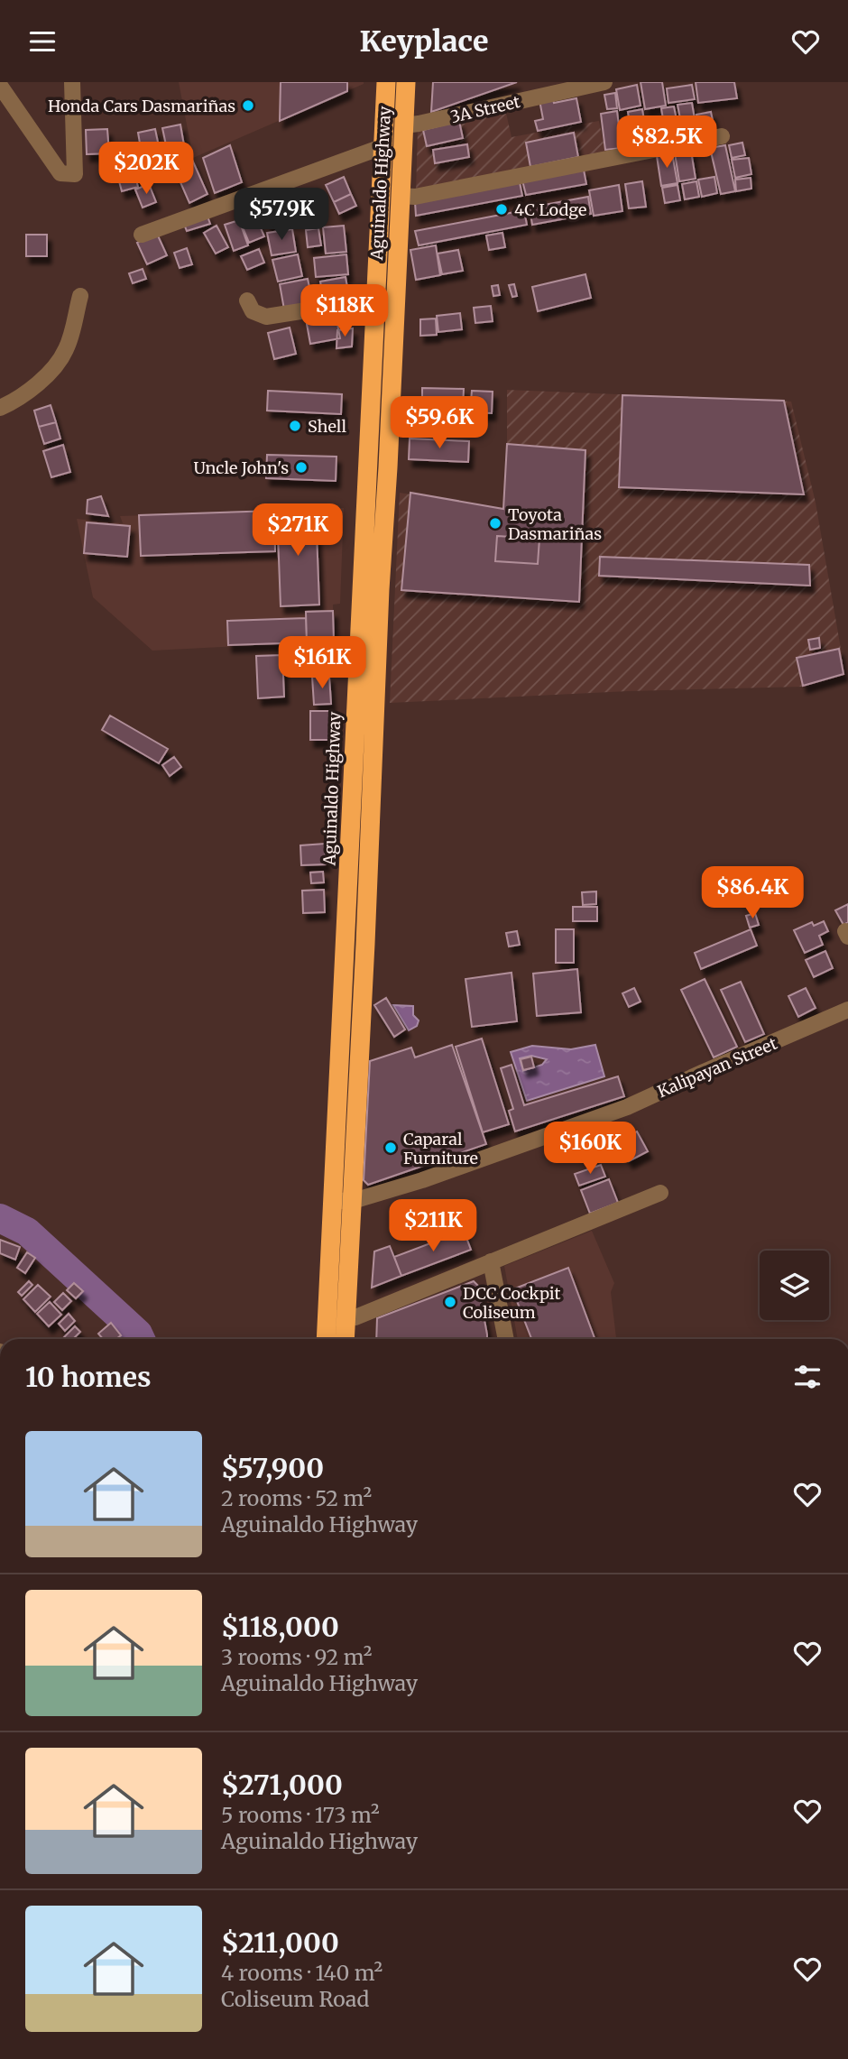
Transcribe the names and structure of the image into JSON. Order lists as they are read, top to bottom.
{
  "streets": {
    "highway": ["Aguinaldo Highway"],
    "street": ["3A Street", "Kalipayan Street"]
  },
  "crossings": [
    ["3A Street", "Aguinaldo Highway"],
    ["Aguinaldo Highway", "Kalipayan Street"]
  ],
  "places": [
    "Honda Cars Dasmariñas",
    "4C Lodge",
    "Shell",
    "Uncle John's",
    "Toyota Dasmariñas",
    "Caparal Furniture",
    "DCC Cockpit Coliseum"
  ],
  "page": {
    "header": "Keyplace",
    "price": [
      "$82.5K",
      "$202K",
      "$57.9K",
      "$118K",
      "$59.6K",
      "$271K",
      "$161K",
      "$86.4K",
      "$160K",
      "$211K"
    ],
    "heading": "10 homes",
    "list": [
      {
        "name": "$57,900",
        "note": "2 rooms · 52 m² · Aguinaldo Highway"
      },
      {
        "name": "$118,000",
        "note": "3 rooms · 92 m² · Aguinaldo Highway"
      },
      {
        "name": "$271,000",
        "note": "5 rooms · 173 m² · Aguinaldo Highway"
      },
      {
        "name": "$211,000",
        "note": "4 rooms · 140 m² · Coliseum Road"
      }
    ]
  }
}
